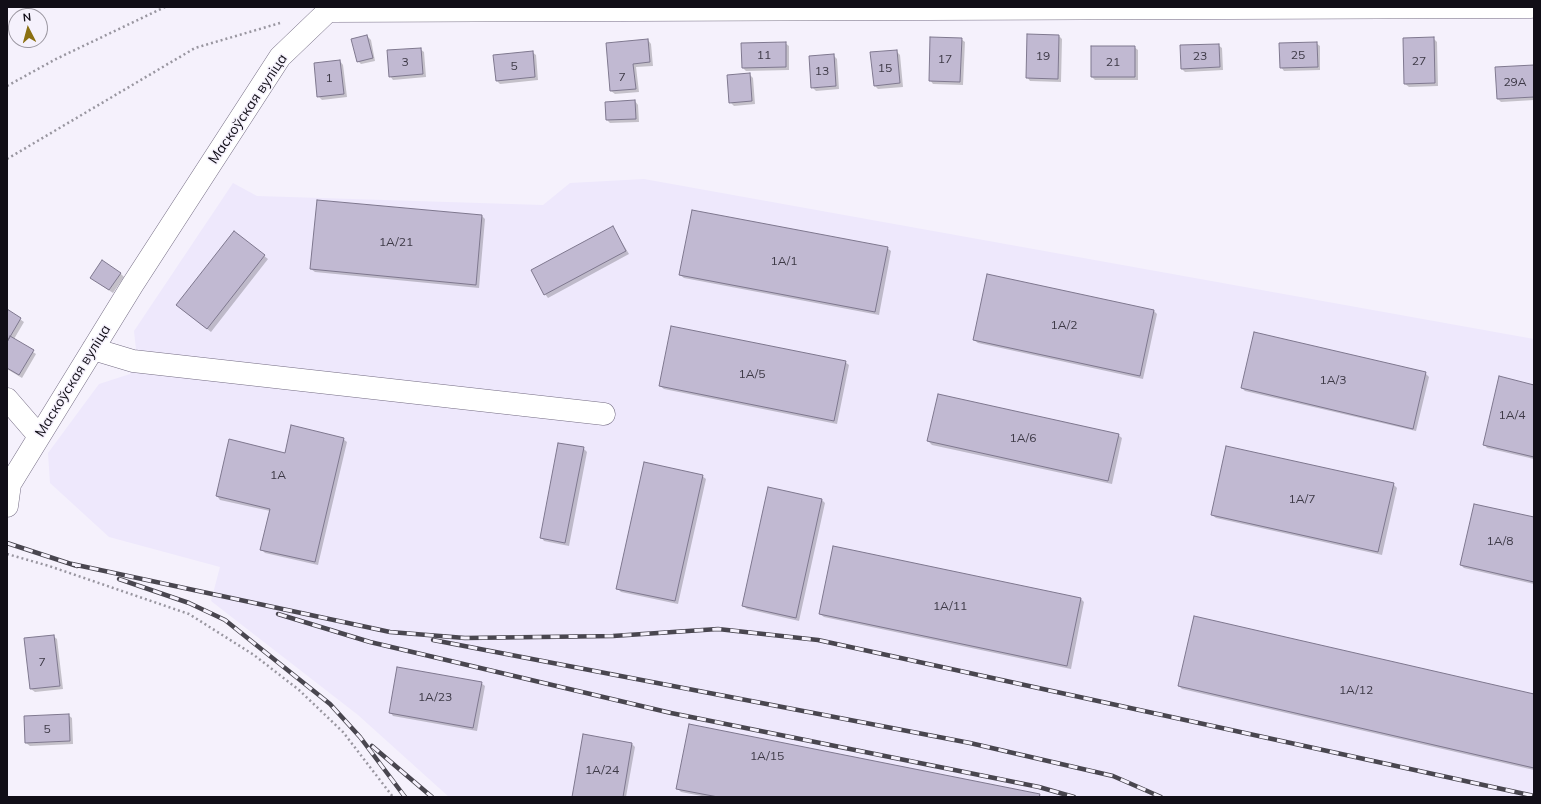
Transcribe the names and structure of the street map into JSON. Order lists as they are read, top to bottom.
{
  "streets": {
    "street": ["Маскоўская вуліца"]
  },
  "house_numbers": [
    "11",
    "25",
    "19",
    "23",
    "17",
    "27",
    "3",
    "21",
    "5",
    "15",
    "13",
    "7",
    "1",
    "29А",
    "1А/21",
    "1А/1",
    "1А/2",
    "1А/5",
    "1А/3",
    "1А/4",
    "1А/6",
    "1А",
    "1А/7",
    "1А/8",
    "1А/11",
    "7",
    "1А/12",
    "1А/23",
    "5",
    "1А/15",
    "1А/24"
  ],
  "north": "top"
}
